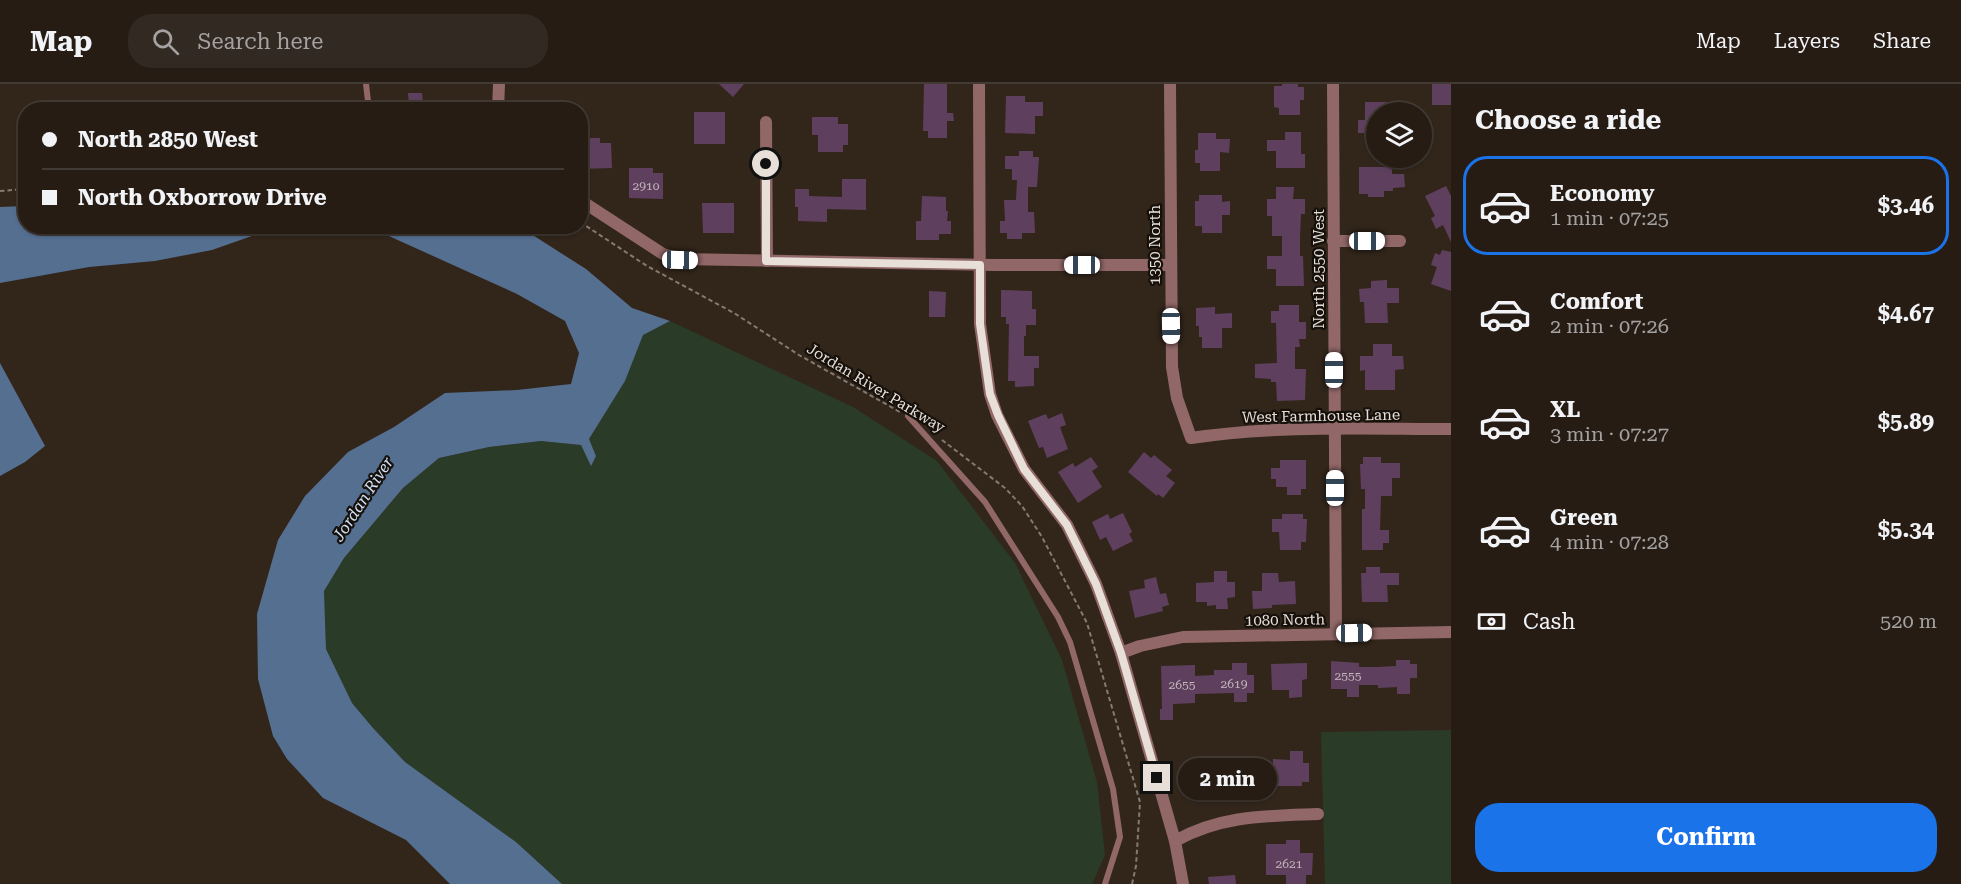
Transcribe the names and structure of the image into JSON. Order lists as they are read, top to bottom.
{
  "streets": {
    "street": [
      "1350 North",
      "North 2550 West",
      "West Farmhouse Lane",
      "1080 North"
    ],
    "path": ["Jordan River Parkway"]
  },
  "crossings": [
    ["1350 North", "West Farmhouse Lane"],
    ["North 2550 West", "West Farmhouse Lane"],
    ["North 2550 West", "1080 North"]
  ],
  "water": ["Jordan River"],
  "house_numbers": [
    "2910",
    "2555",
    "2619",
    "2655",
    "2621"
  ],
  "page": {
    "header": "Map",
    "search": "Search here",
    "nav": ["Map", "Layers", "Share"],
    "heading": "Choose a ride",
    "banner": ["North 2850 West", "North Oxborrow Drive"],
    "list": [
      {
        "name": "Economy",
        "note": "1 min · 07:25",
        "value": "$3.46"
      },
      {
        "name": "Comfort",
        "note": "2 min · 07:26",
        "value": "$4.67"
      },
      {
        "name": "XL",
        "note": "3 min · 07:27",
        "value": "$5.89"
      },
      {
        "name": "Green",
        "note": "4 min · 07:28",
        "value": "$5.34"
      }
    ],
    "pay": ["Cash", "520 m"],
    "bubble": "2 min",
    "buttons": "Confirm"
  }
}
